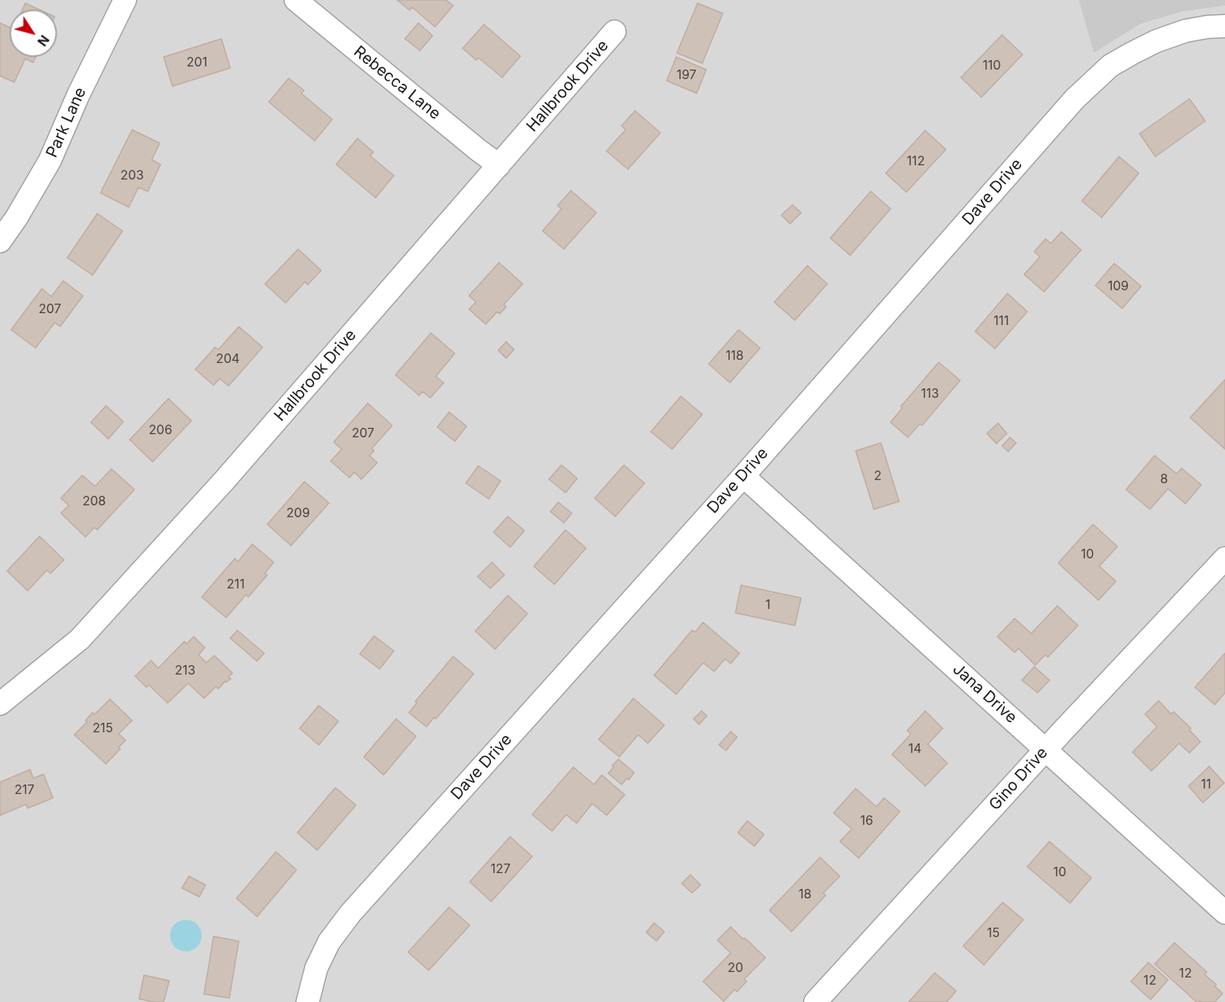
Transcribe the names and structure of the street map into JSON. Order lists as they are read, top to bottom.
{
  "streets": {
    "street": [
      "Rebecca Lane",
      "Hallbrook Drive",
      "Park Lane",
      "Dave Drive",
      "Jana Drive",
      "Gino Drive"
    ]
  },
  "crossings": [
    ["Rebecca Lane", "Hallbrook Drive"],
    ["Dave Drive", "Jana Drive"],
    ["Jana Drive", "Gino Drive"]
  ],
  "house_numbers": [
    "201",
    "110",
    "197",
    "112",
    "203",
    "109",
    "207",
    "111",
    "118",
    "204",
    "113",
    "206",
    "207",
    "2",
    "8",
    "208",
    "209",
    "10",
    "211",
    "1",
    "213",
    "215",
    "14",
    "11",
    "217",
    "16",
    "127",
    "10",
    "18",
    "15",
    "20",
    "12",
    "12"
  ],
  "north": "bottom right"
}
